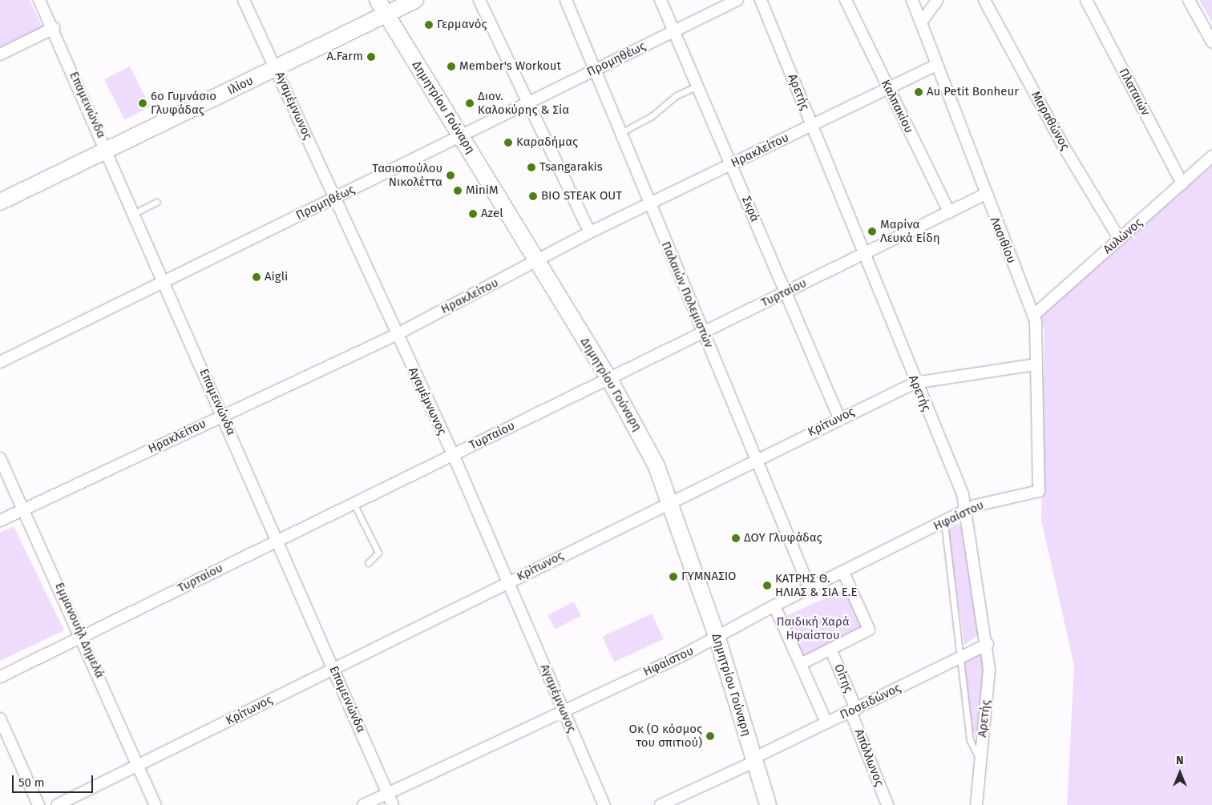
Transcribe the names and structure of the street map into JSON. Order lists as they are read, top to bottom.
{
  "streets": {
    "main road": ["Ιλίου", "Δημητρίου Γούναρη"],
    "street": [
      "Προμηθέως",
      "Αρετής",
      "Πλαταιών",
      "Επαμεινώνδα",
      "Αγαμέμνωνος",
      "Καλπακίου",
      "Μαραθώνος",
      "Ηρακλείτου",
      "Σκρά",
      "Αυλώνος",
      "Λασιθίου",
      "Τυρταίου",
      "Παλαιών Πολεμιστών",
      "Κρίτωνος",
      "Ηφαίστου",
      "Εμμανουήλ Δημελά",
      "Οίτης",
      "Ποσειδώνος",
      "Απόλλωνος"
    ]
  },
  "crossings": [
    ["Προμηθέως", "Επαμεινώνδα"],
    ["Προμηθέως", "Αγαμέμνωνος"],
    ["Προμηθέως", "Δημητρίου Γούναρη"],
    ["Προμηθέως", "Σκρά"],
    ["Προμηθέως", "Παλαιών Πολεμιστών"],
    ["Ιλίου", "Επαμεινώνδα"],
    ["Ιλίου", "Αγαμέμνωνος"],
    ["Ιλίου", "Δημητρίου Γούναρη"],
    ["Αρετής", "Ηρακλείτου"],
    ["Αρετής", "Τυρταίου"],
    ["Αρετής", "Κρίτωνος"],
    ["Αρετής", "Ηφαίστου"],
    ["Αρετής", "Ποσειδώνος"],
    ["Πλαταιών", "Αυλώνος"],
    ["Επαμεινώνδα", "Ηρακλείτου"],
    ["Επαμεινώνδα", "Τυρταίου"],
    ["Επαμεινώνδα", "Κρίτωνος"],
    ["Επαμεινώνδα", "Ηφαίστου"],
    ["Αγαμέμνωνος", "Ηρακλείτου"],
    ["Αγαμέμνωνος", "Τυρταίου"],
    ["Αγαμέμνωνος", "Κρίτωνος"],
    ["Αγαμέμνωνος", "Ηφαίστου"],
    ["Καλπακίου", "Ηρακλείτου"],
    ["Καλπακίου", "Τυρταίου"],
    ["Δημητρίου Γούναρη", "Ηρακλείτου"],
    ["Δημητρίου Γούναρη", "Τυρταίου"],
    ["Δημητρίου Γούναρη", "Κρίτωνος"],
    ["Δημητρίου Γούναρη", "Ηφαίστου"],
    ["Δημητρίου Γούναρη", "Ποσειδώνος"],
    ["Μαραθώνος", "Αυλώνος"],
    ["Ηρακλείτου", "Σκρά"],
    ["Ηρακλείτου", "Λασιθίου"],
    ["Ηρακλείτου", "Παλαιών Πολεμιστών"],
    ["Ηρακλείτου", "Εμμανουήλ Δημελά"],
    ["Σκρά", "Τυρταίου"],
    ["Σκρά", "Κρίτωνος"],
    ["Αυλώνος", "Λασιθίου"],
    ["Λασιθίου", "Τυρταίου"],
    ["Λασιθίου", "Κρίτωνος"],
    ["Λασιθίου", "Ηφαίστου"],
    ["Τυρταίου", "Παλαιών Πολεμιστών"],
    ["Τυρταίου", "Εμμανουήλ Δημελά"],
    ["Παλαιών Πολεμιστών", "Κρίτωνος"],
    ["Παλαιών Πολεμιστών", "Ηφαίστου"],
    ["Κρίτωνος", "Εμμανουήλ Δημελά"],
    ["Οίτης", "Ποσειδώνος"],
    ["Οίτης", "Απόλλωνος"],
    ["Ποσειδώνος", "Απόλλωνος"]
  ],
  "parks": ["Παιδική Χαρά Ηφαίστου"],
  "places": [
    "Γερμανός",
    "A.Farm",
    "Member's Workout",
    "Au Petit Bonheur",
    "6ο Γυμνάσιο Γλυφάδας",
    "Διον. Καλοκύρης & Σία",
    "Καραδήμας",
    "Tsangarakis",
    "Τασιοπούλου Νικολέττα",
    "MiniM",
    "BIO STEAK OUT",
    "Azel",
    "Μαρίνα Λευκά Είδη",
    "Aigli",
    "ΔΟΥ Γλυφάδας",
    "ΓΥΜΝΑΣΙΟ",
    "ΚΑΤΡΗΣ Θ. ΗΛΙΑΣ & ΣΙΑ Ε.Ε",
    "Οκ (Ο κόσμος του σπιτιού)"
  ],
  "scale_bar": "50 m",
  "north": "top"
}
